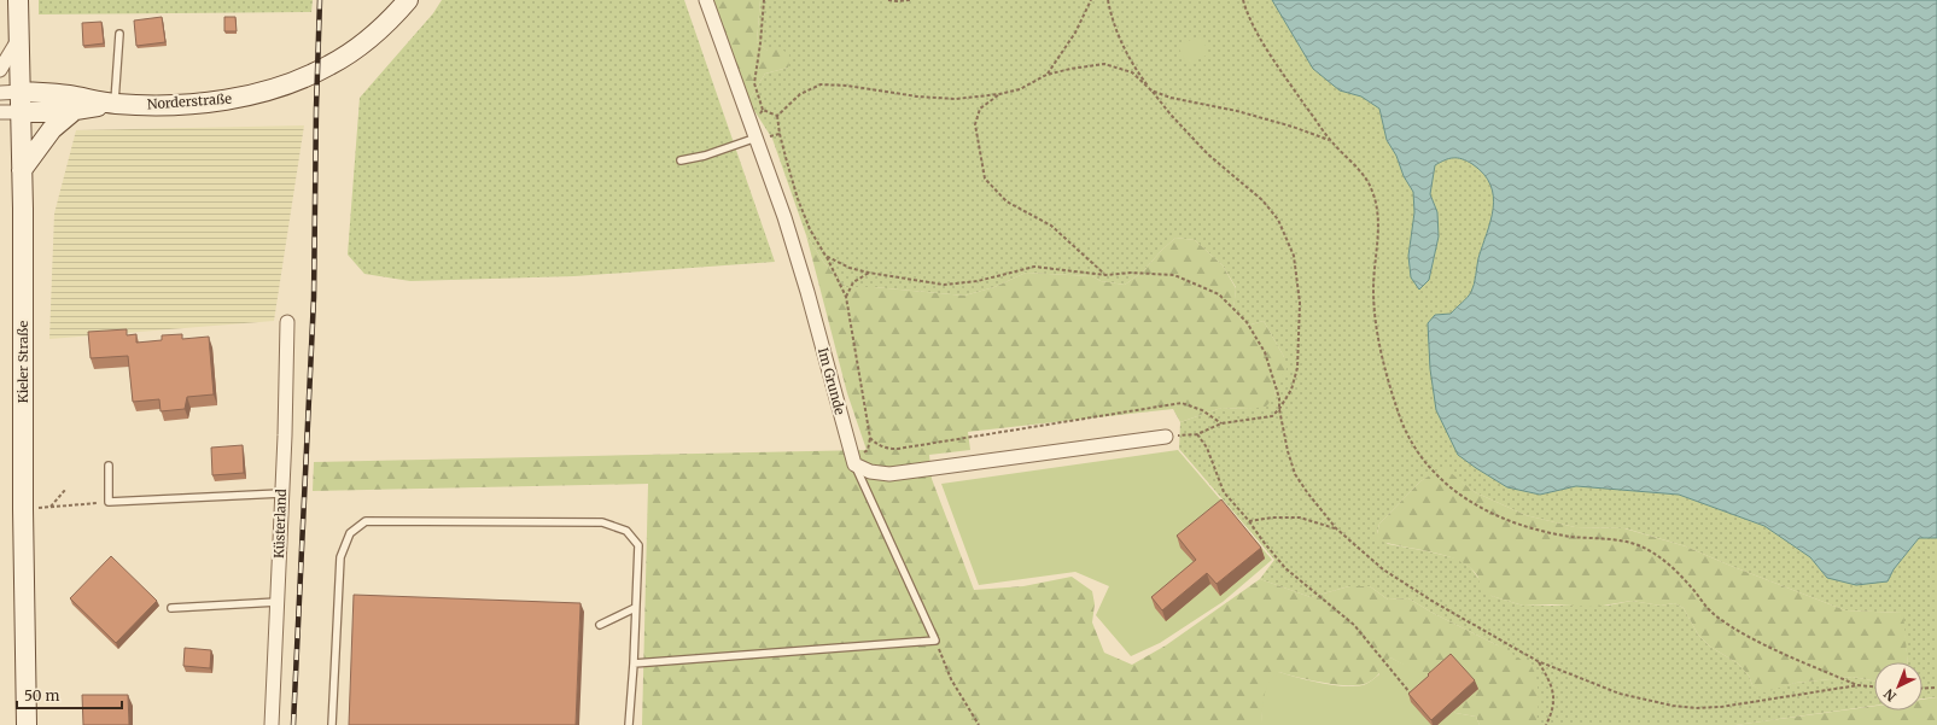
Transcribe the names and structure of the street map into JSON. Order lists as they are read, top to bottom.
{
  "streets": {
    "main road": ["Norderstraße", "Kieler Straße"],
    "street": ["Im Grunde", "Küsterland"]
  },
  "crossings": [
    ["Norderstraße", "Kieler Straße"]
  ],
  "scale_bar": "50 m",
  "north": "bottom left"
}
